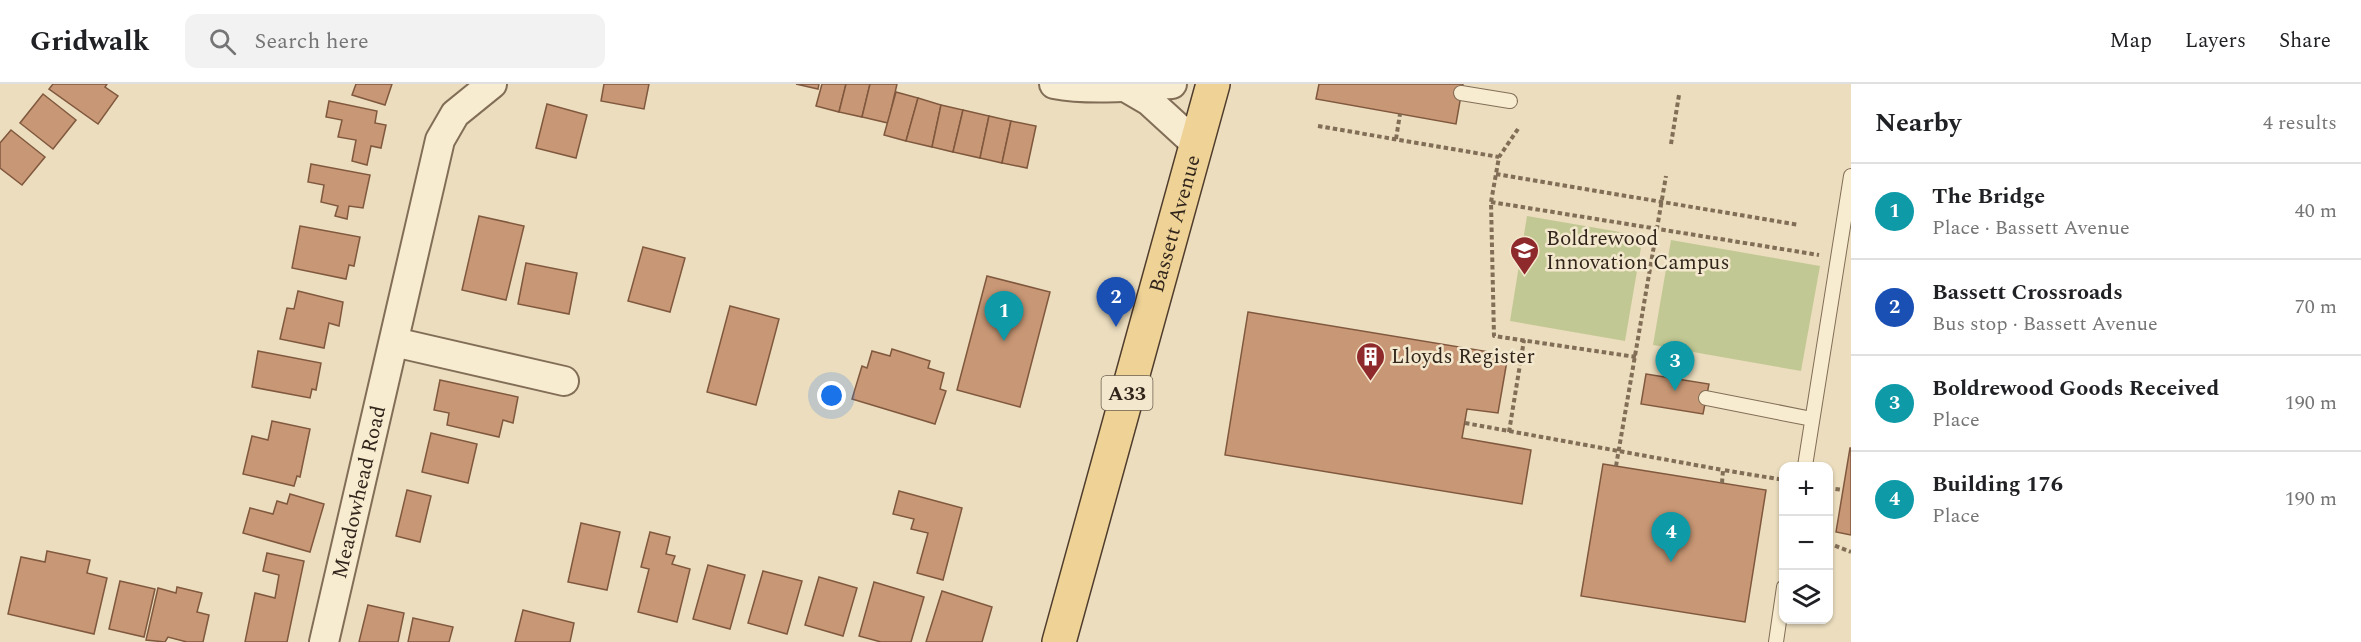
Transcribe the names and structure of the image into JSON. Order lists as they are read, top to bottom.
{
  "streets": {
    "main road": ["Bassett Avenue", "A33"],
    "street": ["Meadowhead Road"]
  },
  "places": {
    "school or university": ["Boldrewood Innovation Campus"],
    "building": ["Lloyds Register"]
  },
  "page": {
    "header": "Gridwalk",
    "search": "Search here",
    "nav": ["Map", "Layers", "Share"],
    "heading": ["Nearby", "4 results"],
    "list": [
      {
        "mark": "1",
        "name": "The Bridge",
        "note": "Place · Bassett Avenue",
        "value": "40 m"
      },
      {
        "mark": "2",
        "name": "Bassett Crossroads",
        "note": "Bus stop · Bassett Avenue",
        "value": "70 m"
      },
      {
        "mark": "3",
        "name": "Boldrewood Goods Received",
        "note": "Place",
        "value": "190 m"
      },
      {
        "mark": "4",
        "name": "Building 176",
        "note": "Place",
        "value": "190 m"
      }
    ],
    "pins": [
      "2",
      "1",
      "3",
      "4"
    ],
    "map_buttons": ["+", "−"]
  }
}
